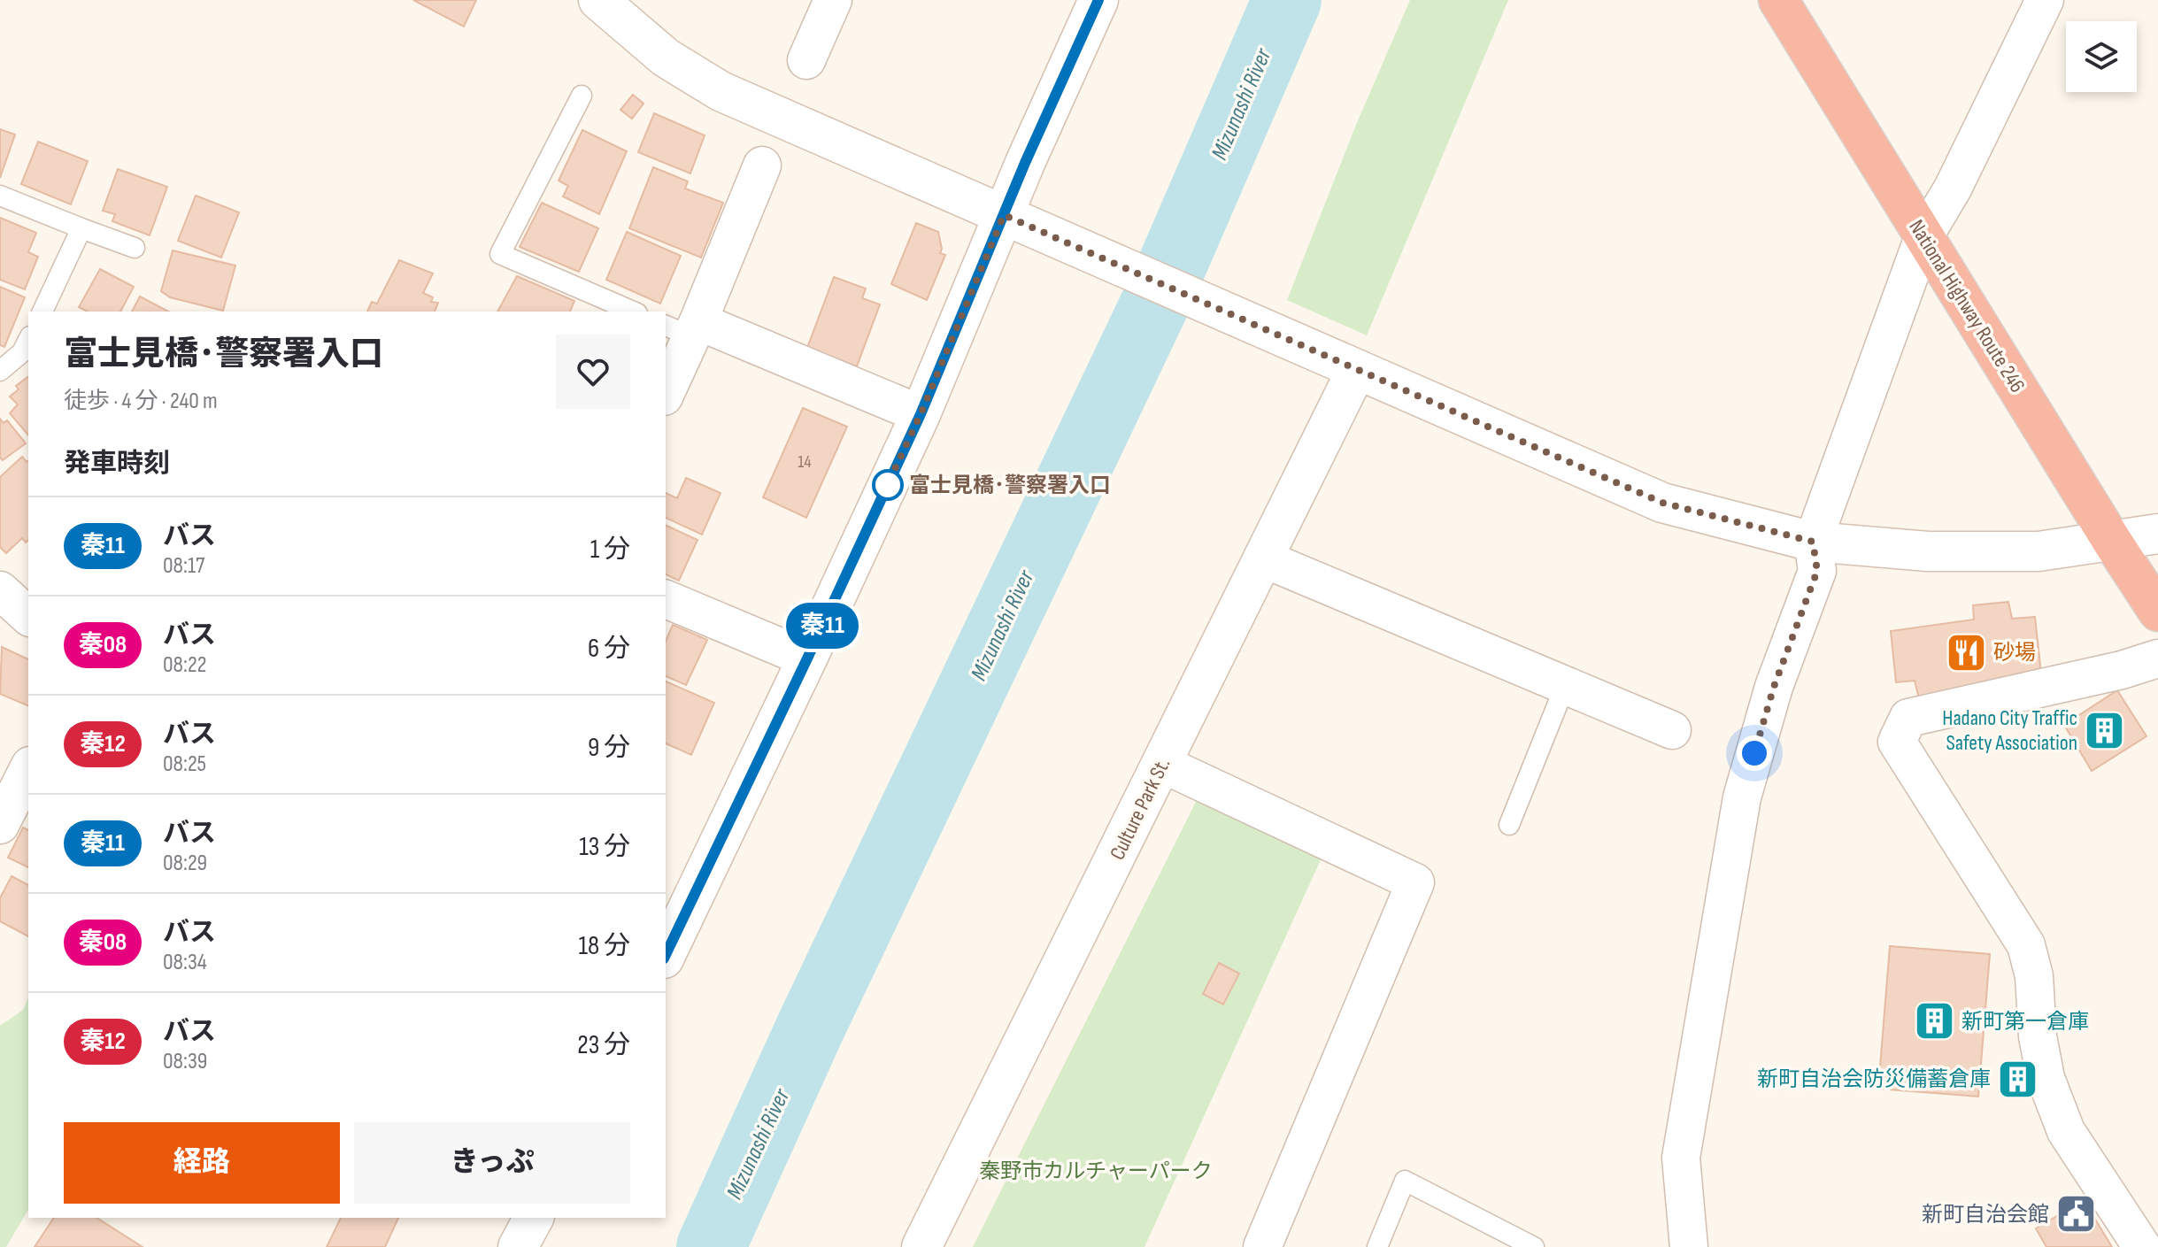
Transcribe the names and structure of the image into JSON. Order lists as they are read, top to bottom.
{
  "streets": {
    "highway": ["National Highway Route 246"],
    "street": ["Culture Park St."]
  },
  "water": ["Mizunashi River"],
  "parks": ["秦野市カルチャーパーク"],
  "places": {
    "other": ["富士見橋･警察署入口"],
    "restaurant": ["砂場"],
    "building": ["Hadano City Traffic Safety Association", "新町第一倉庫", "新町自治会防災備蓄倉庫"],
    "public building": ["新町自治会館"]
  },
  "lines": ["bus line 秦11"],
  "house_numbers": ["14"],
  "page": {
    "on_map": "秦11",
    "heading": [
      ["富士見橋･警察署入口", "徒歩 · 4 分 · 240 m"],
      "発車時刻"
    ],
    "list": [
      {
        "mark": "秦11",
        "name": "バス",
        "note": "08:17",
        "value": "1 分"
      },
      {
        "mark": "秦08",
        "name": "バス",
        "note": "08:22",
        "value": "6 分"
      },
      {
        "mark": "秦12",
        "name": "バス",
        "note": "08:25",
        "value": "9 分"
      },
      {
        "mark": "秦11",
        "name": "バス",
        "note": "08:29",
        "value": "13 分"
      },
      {
        "mark": "秦08",
        "name": "バス",
        "note": "08:34",
        "value": "18 分"
      },
      {
        "mark": "秦12",
        "name": "バス",
        "note": "08:39",
        "value": "23 分"
      }
    ],
    "buttons": ["経路", "きっぷ"]
  }
}
